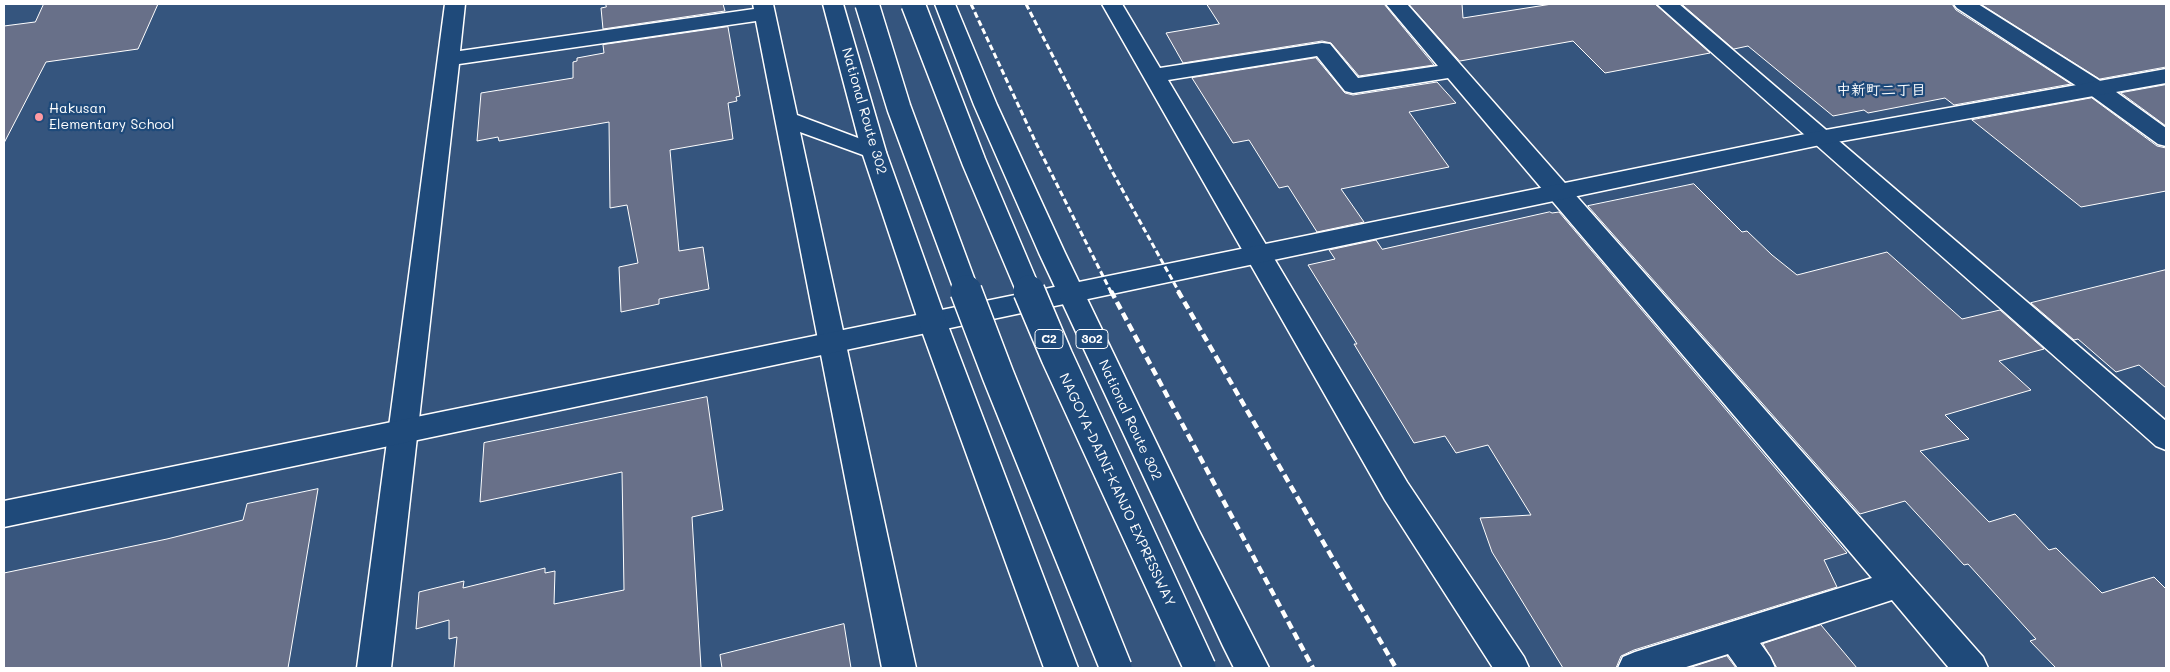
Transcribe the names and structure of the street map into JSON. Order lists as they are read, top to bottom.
{
  "streets": {
    "main road": [
      "National Route 302",
      "C2",
      "302",
      "NAGOYA-DAINI-KANJO EXPRESSWAY"
    ]
  },
  "districts": ["中新町二丁目"],
  "places": ["Hakusan Elementary School"]
}
